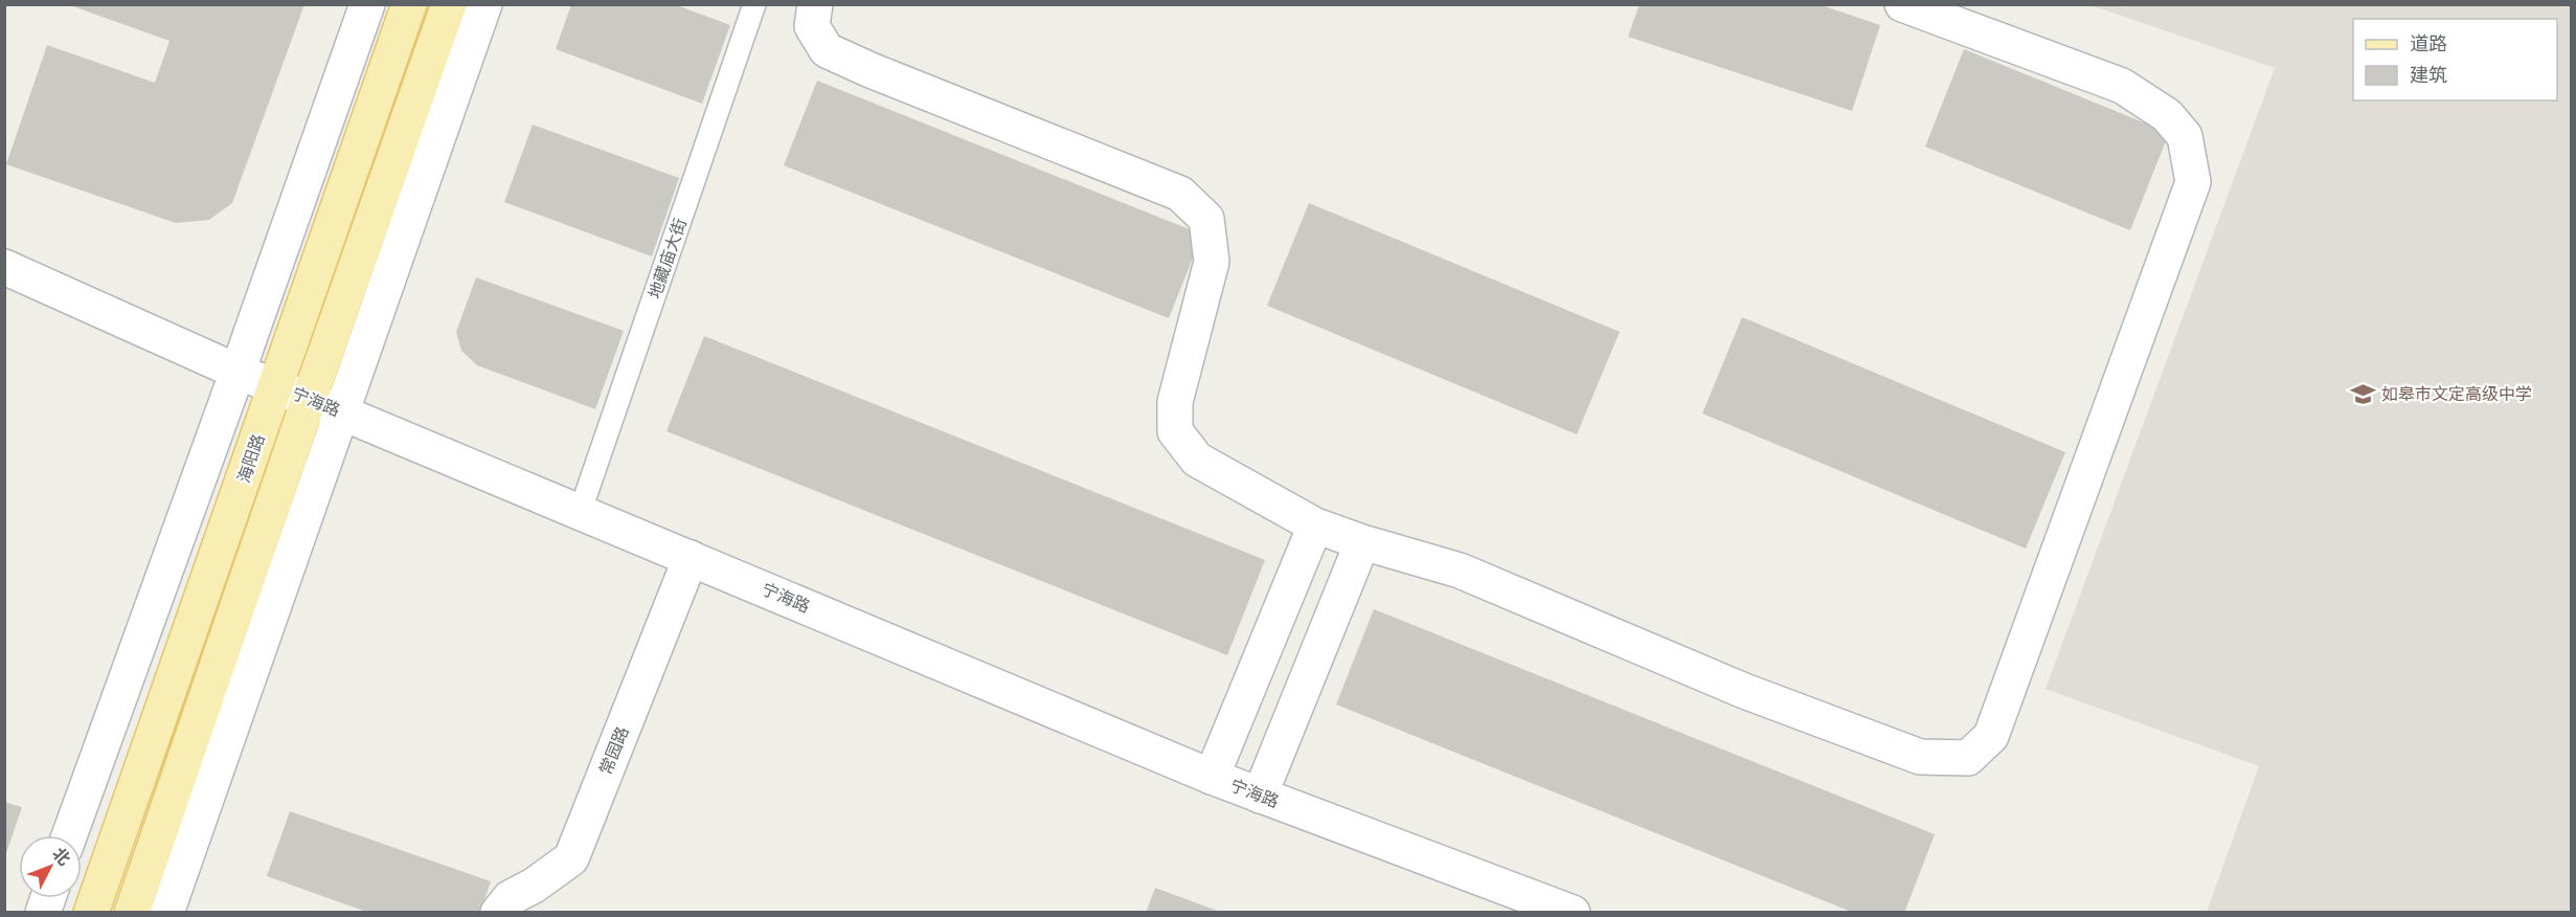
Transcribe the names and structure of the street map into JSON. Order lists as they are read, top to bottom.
{
  "streets": {
    "main road": ["海阳路"],
    "street": ["宁海路", "常园路"],
    "lane": ["地藏庙大街"]
  },
  "crossings": [
    ["地藏庙大街", "宁海路"],
    ["宁海路", "海阳路"],
    ["宁海路", "常园路"]
  ],
  "places": {
    "school or university": ["如皋市文定高级中学"]
  },
  "legend": ["道路", "建筑"],
  "north": "top right"
}
